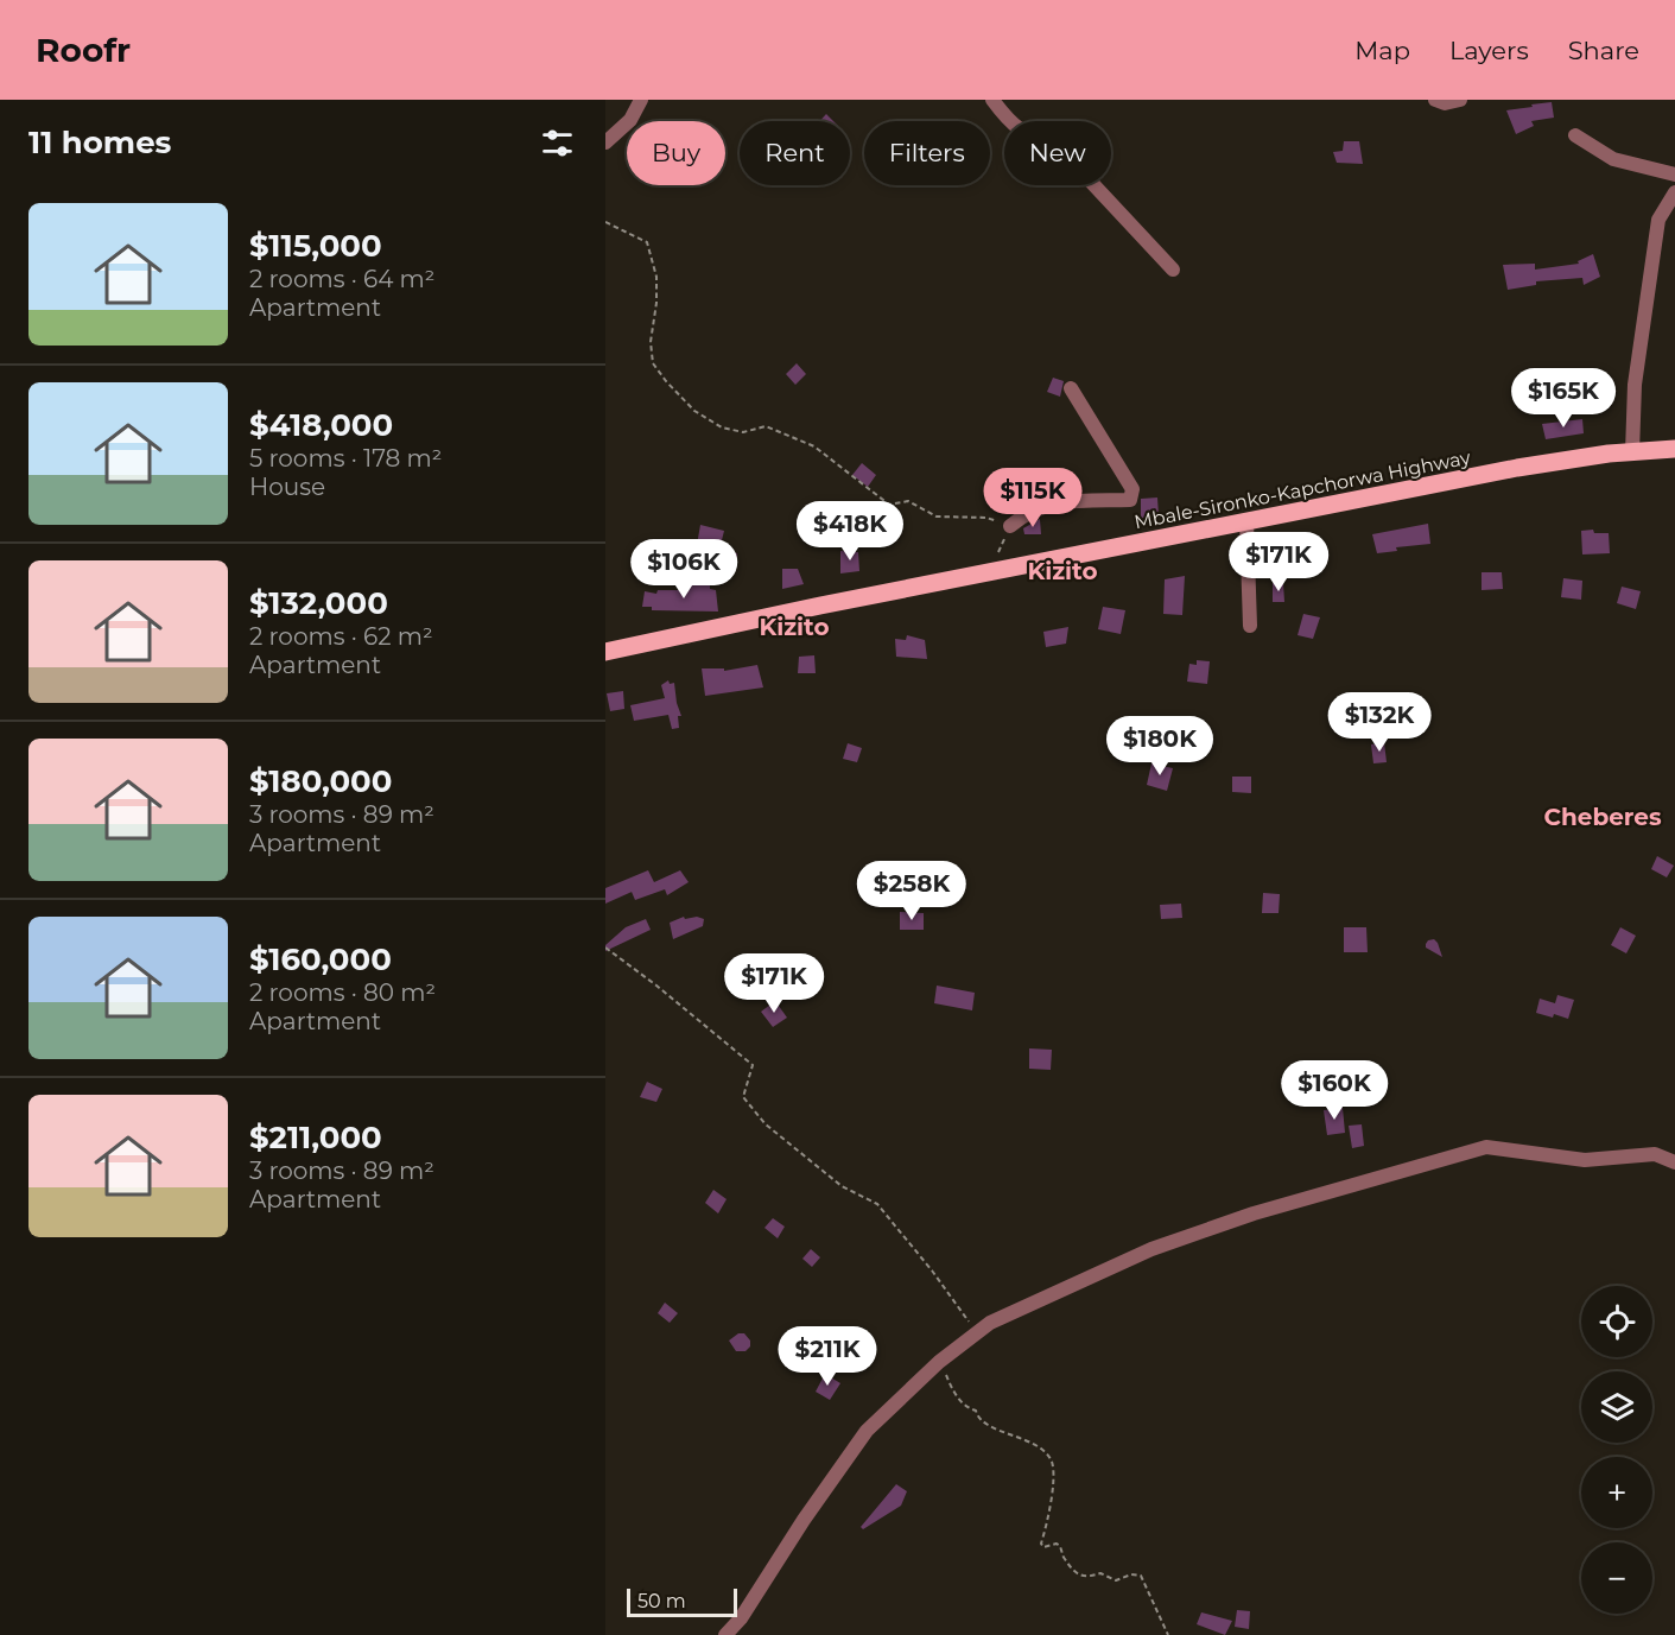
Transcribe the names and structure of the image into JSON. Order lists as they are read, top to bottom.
{
  "streets": {
    "main road": ["Mbale-Sironko-Kapchorwa Highway"]
  },
  "districts": ["Kizito", "Kizito", "Cheberes"],
  "scale_bar": "50 m",
  "page": {
    "header": "Roofr",
    "nav": ["Map", "Layers", "Share"],
    "heading": "11 homes",
    "chip": [
      "Buy",
      "Rent",
      "Filters",
      "New"
    ],
    "list": [
      {
        "name": "$115,000",
        "note": "2 rooms · 64 m² · Apartment"
      },
      {
        "name": "$418,000",
        "note": "5 rooms · 178 m² · House"
      },
      {
        "name": "$132,000",
        "note": "2 rooms · 62 m² · Apartment"
      },
      {
        "name": "$180,000",
        "note": "3 rooms · 89 m² · Apartment"
      },
      {
        "name": "$160,000",
        "note": "2 rooms · 80 m² · Apartment"
      },
      {
        "name": "$211,000",
        "note": "3 rooms · 89 m² · Apartment"
      }
    ],
    "price": [
      "$165K",
      "$115K",
      "$418K",
      "$171K",
      "$106K",
      "$132K",
      "$180K",
      "$258K",
      "$171K",
      "$160K",
      "$211K"
    ],
    "map_buttons": ["+", "−"],
    "scale": "50 m"
  }
}
